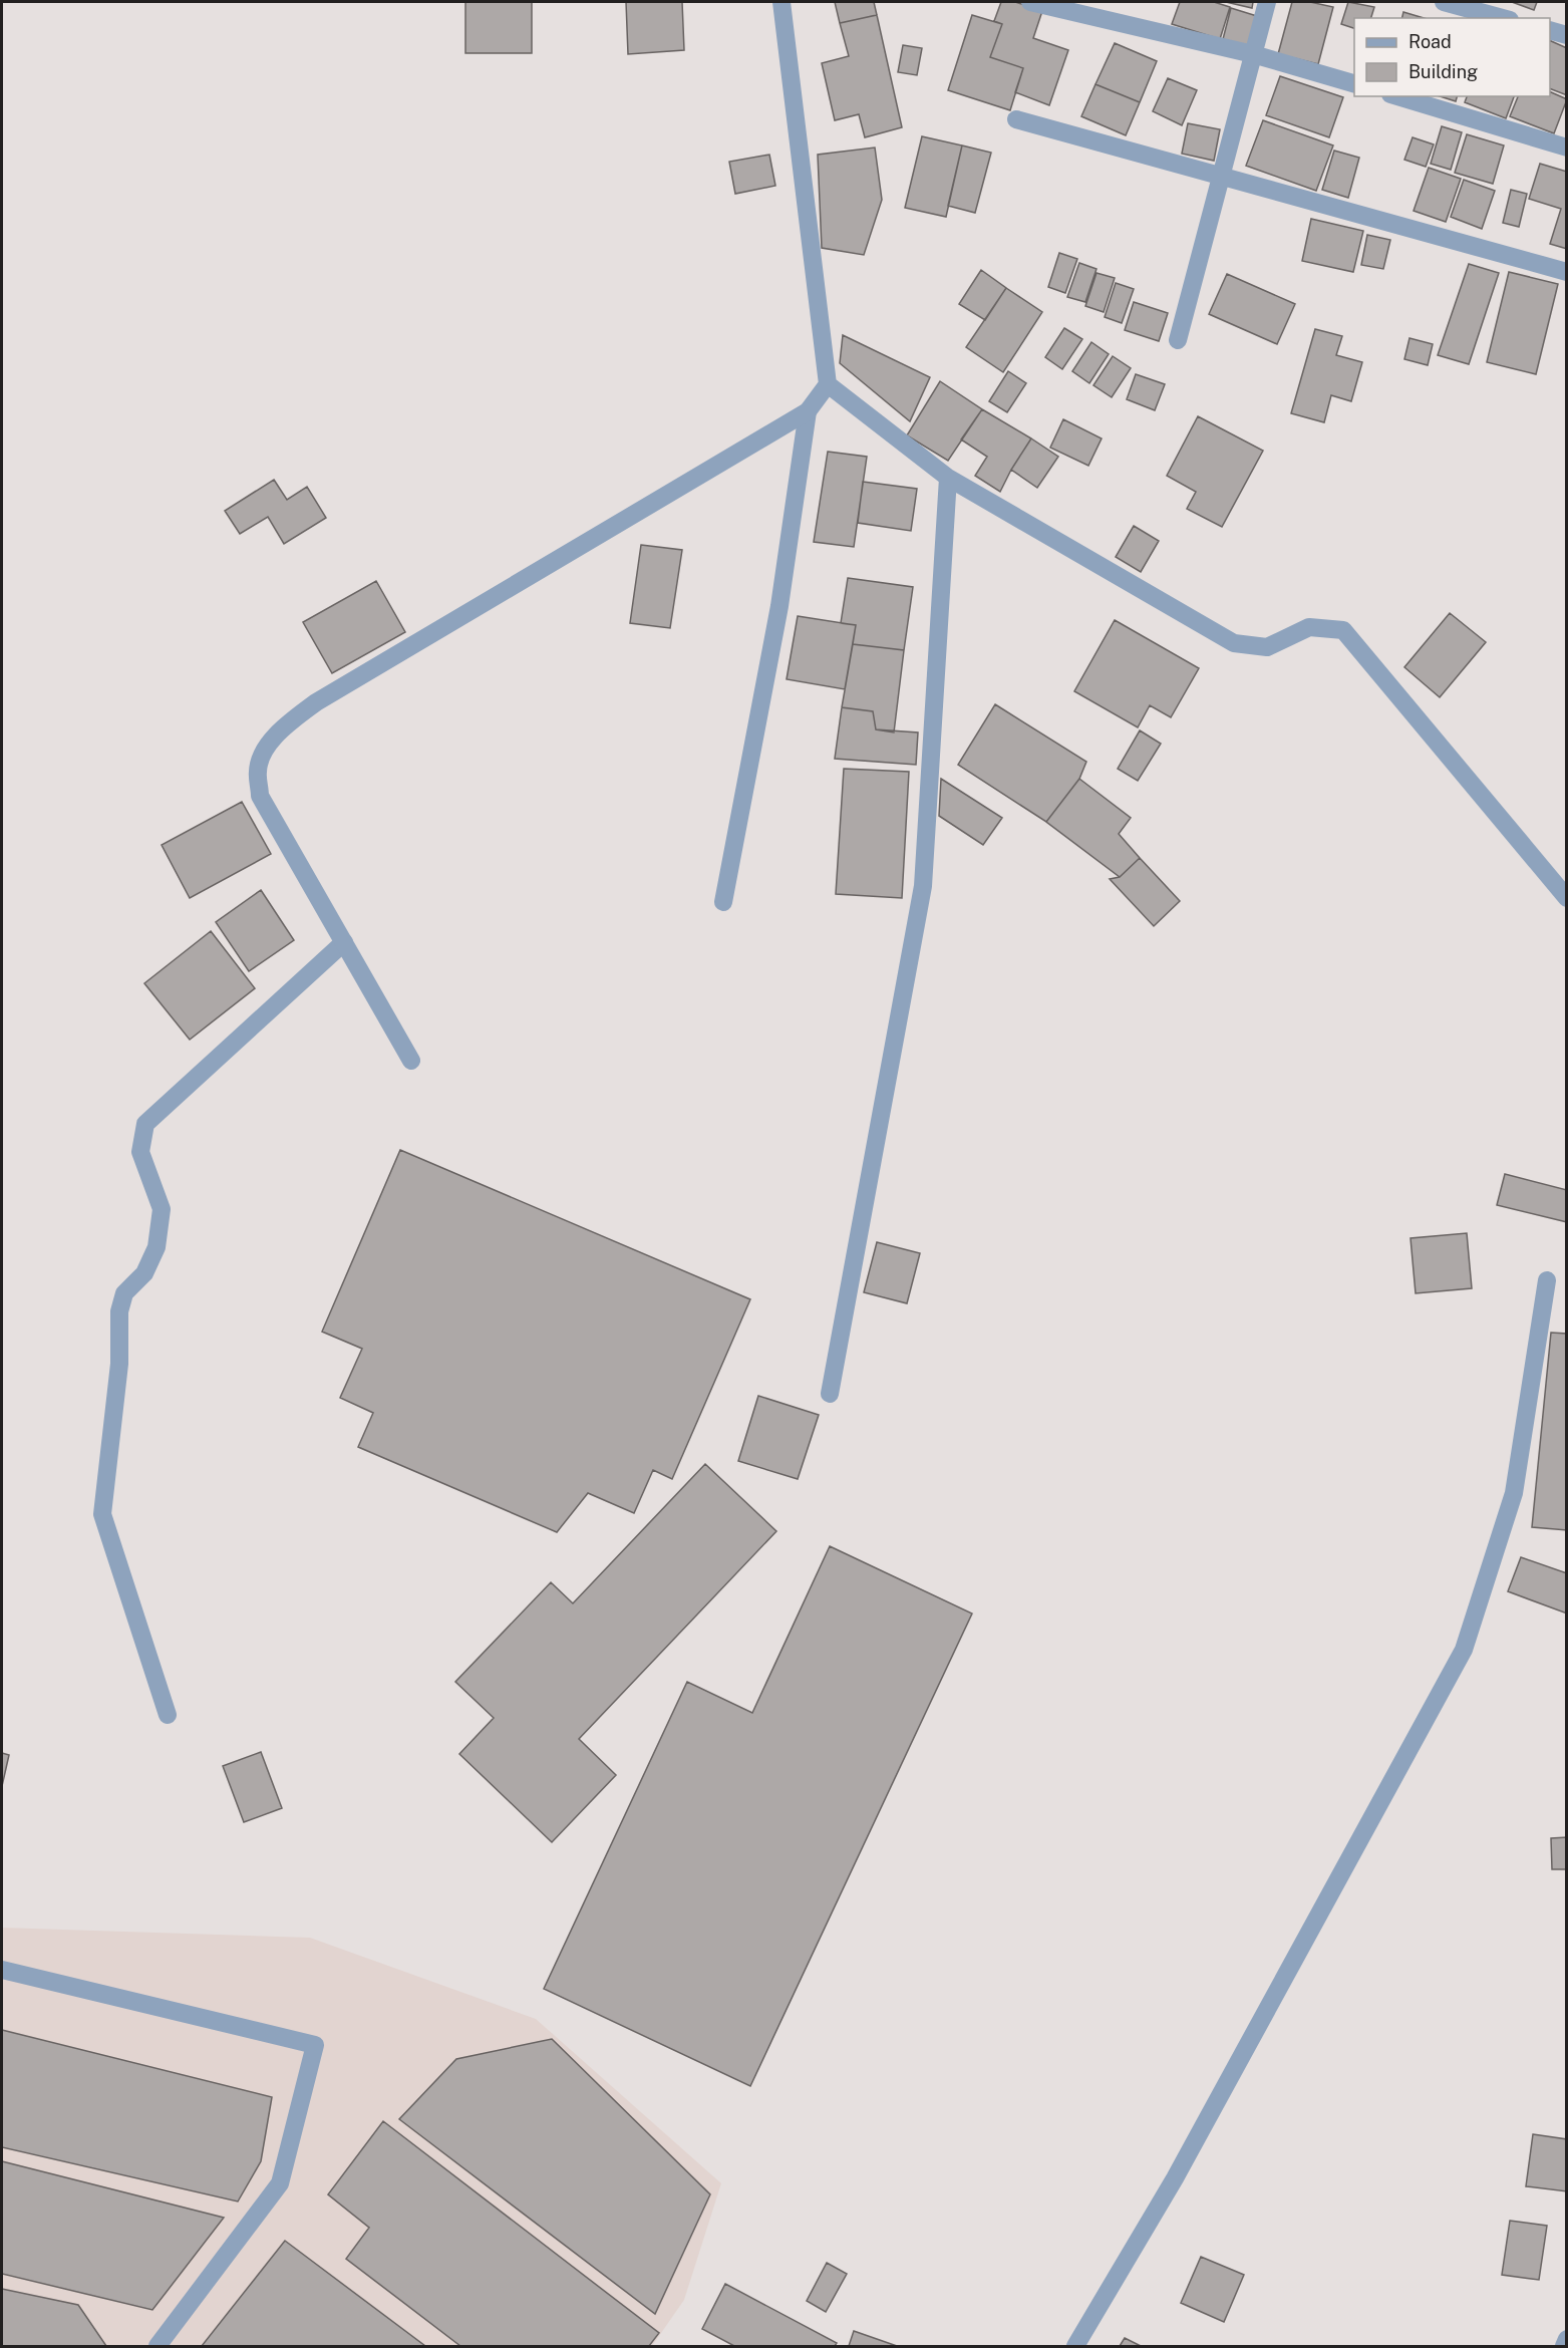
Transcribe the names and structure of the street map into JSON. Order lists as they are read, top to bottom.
{
  "legend": ["Road", "Building"]
}
